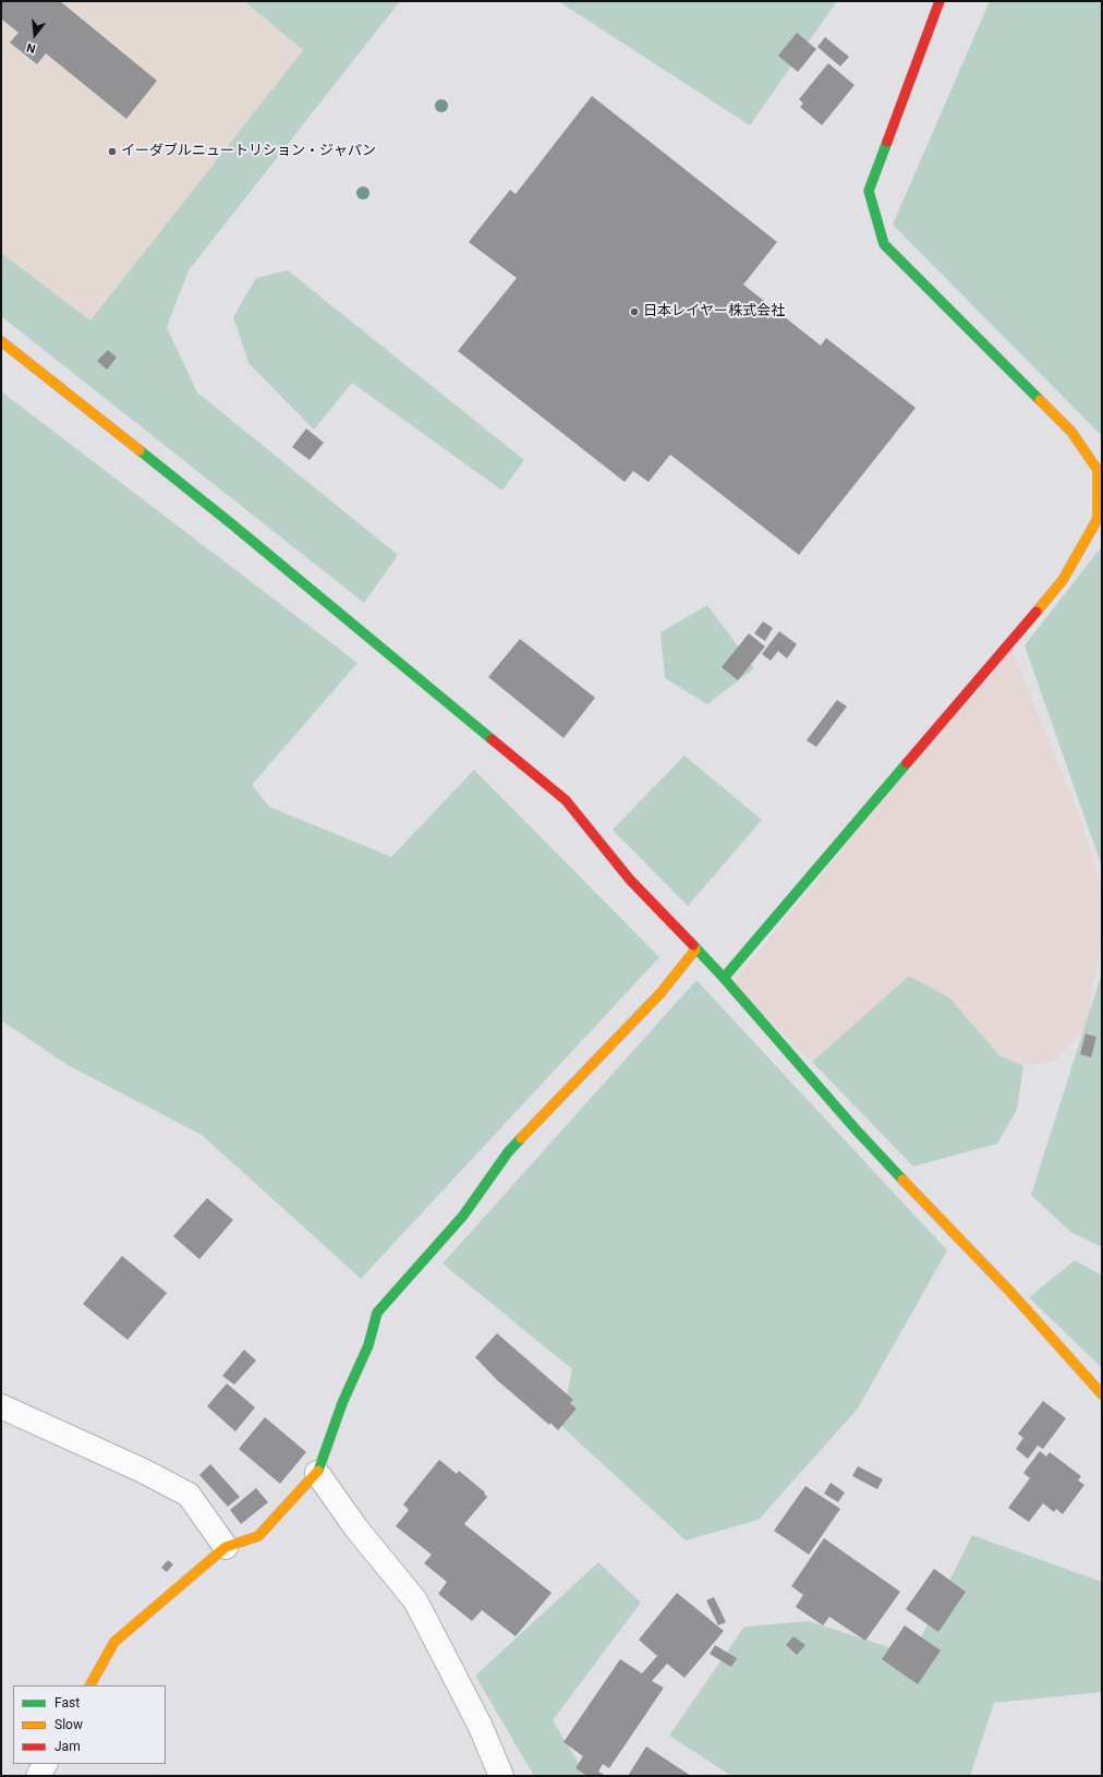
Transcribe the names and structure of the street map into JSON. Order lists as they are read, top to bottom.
{
  "places": ["イーダブルニュートリション・ジャパン", "日本レイヤー株式会社"],
  "legend": ["Fast", "Slow", "Jam"],
  "north": "bottom"
}
